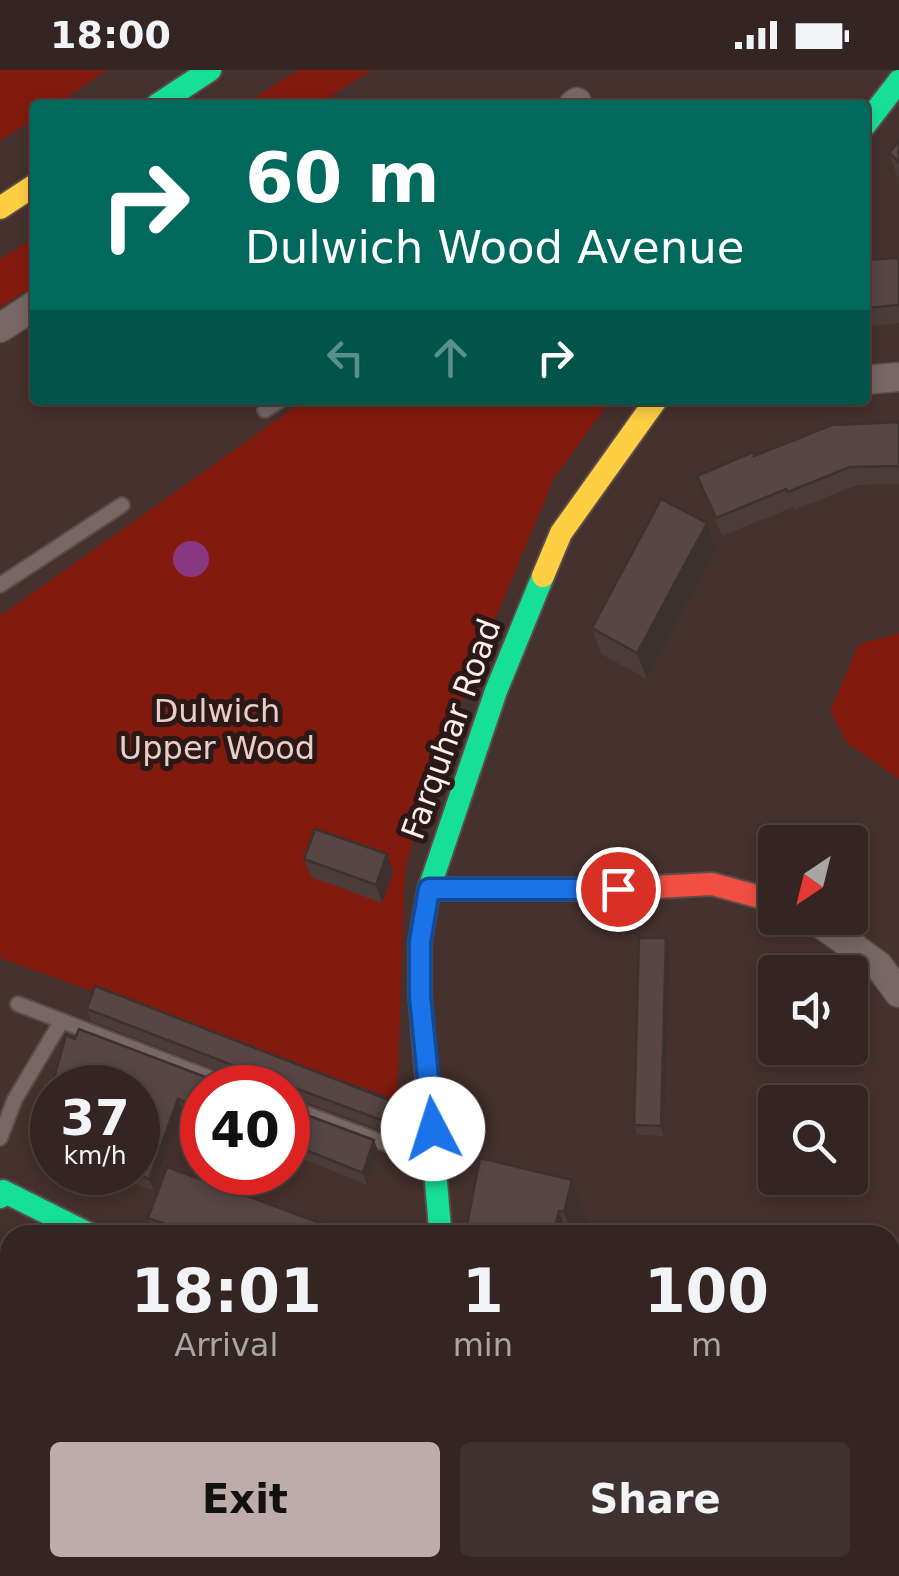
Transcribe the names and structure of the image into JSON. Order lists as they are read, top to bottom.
{
  "streets": {
    "street": ["Farquhar Road"]
  },
  "parks": ["Dulwich Upper Wood"],
  "north": "bottom left",
  "page": {
    "status": "18:00",
    "turn": ["60 m", "Dulwich Wood Avenue"],
    "speed": "37 km/h",
    "limit": "40",
    "eta": [
      "18:01",
      "Arrival",
      "1",
      "min",
      "100",
      "m"
    ],
    "buttons": ["Exit", "Share"]
  }
}
